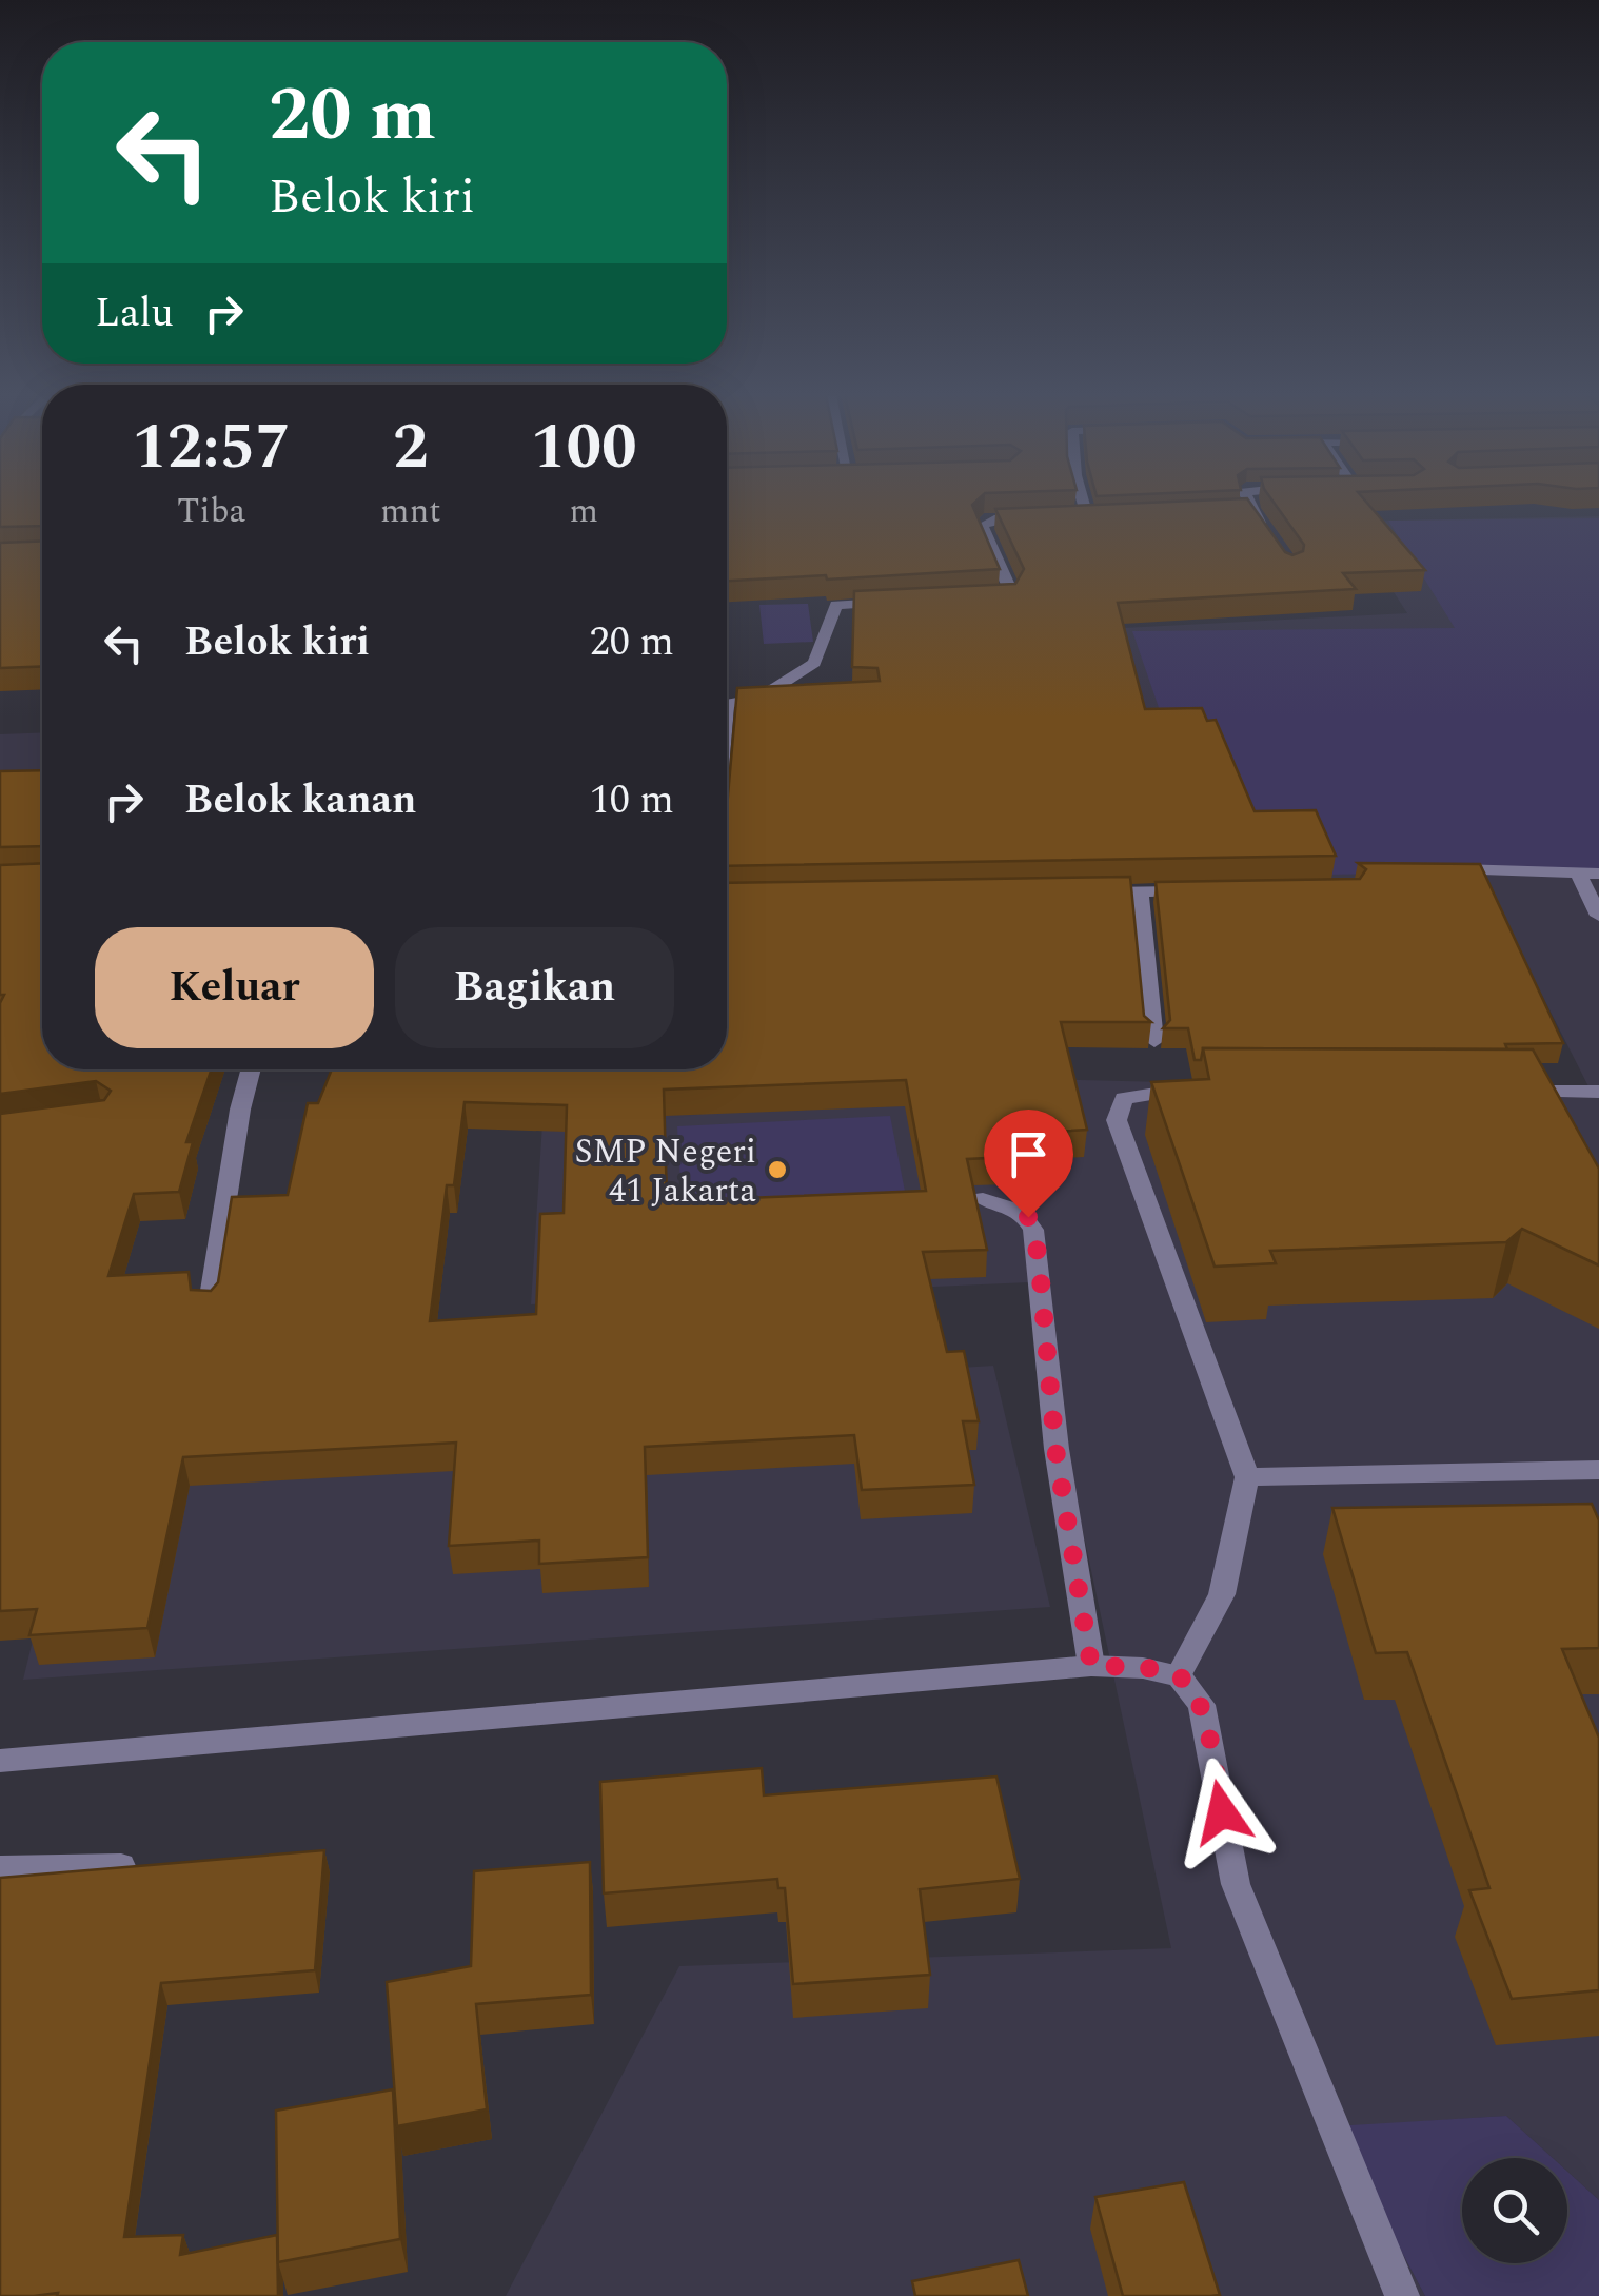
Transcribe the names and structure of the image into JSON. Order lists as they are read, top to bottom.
{
  "places": ["SMP Negeri 41 Jakarta"],
  "page": {
    "turn": ["20 m", "Belok kiri"],
    "then": "Lalu",
    "eta": [
      "12:57",
      "Tiba",
      "2",
      "mnt",
      "100",
      "m"
    ],
    "list": [
      {
        "name": "Belok kiri",
        "value": "20 m"
      },
      {
        "name": "Belok kanan",
        "value": "10 m"
      }
    ],
    "buttons": ["Keluar", "Bagikan"]
  }
}
